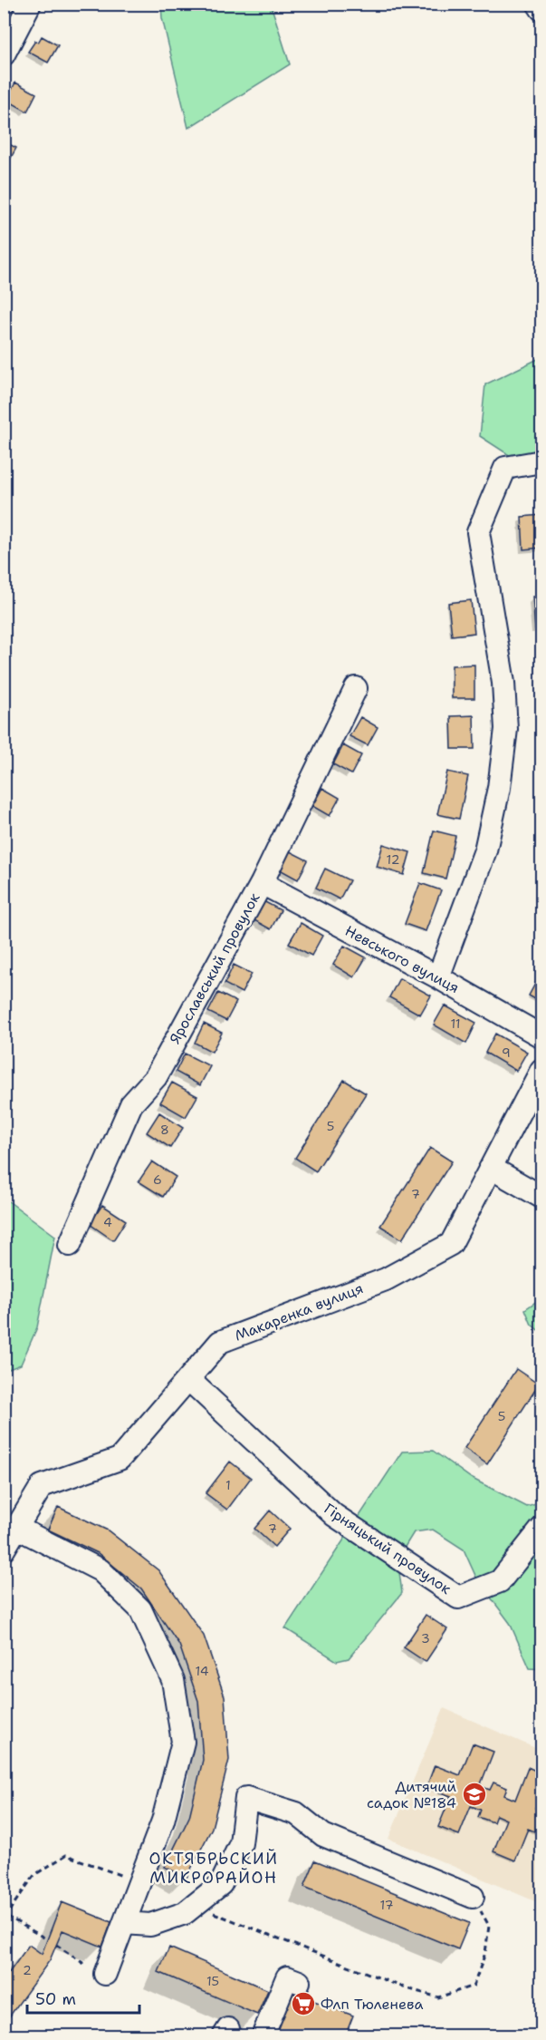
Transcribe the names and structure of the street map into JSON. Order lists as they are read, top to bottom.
{
  "streets": {
    "street": [
      "Невського вулиця",
      "Ярославський провулок",
      "Макаренка вулиця",
      "Гірняцький провулок"
    ]
  },
  "crossings": [
    ["Невського вулиця", "Ярославський провулок"],
    ["Макаренка вулиця", "Гірняцький провулок"]
  ],
  "districts": ["ОКТЯБРЬСКИЙ МИКРОРАЙОН"],
  "places": {
    "school or university": ["Дитячий садок №184"],
    "supermarket": ["Флп Тюленева"]
  },
  "house_numbers": [
    "12",
    "11",
    "9",
    "5",
    "8",
    "6",
    "7",
    "4",
    "5",
    "1",
    "7",
    "3",
    "14",
    "17",
    "2",
    "15"
  ],
  "scale_bar": "50 m"
}
